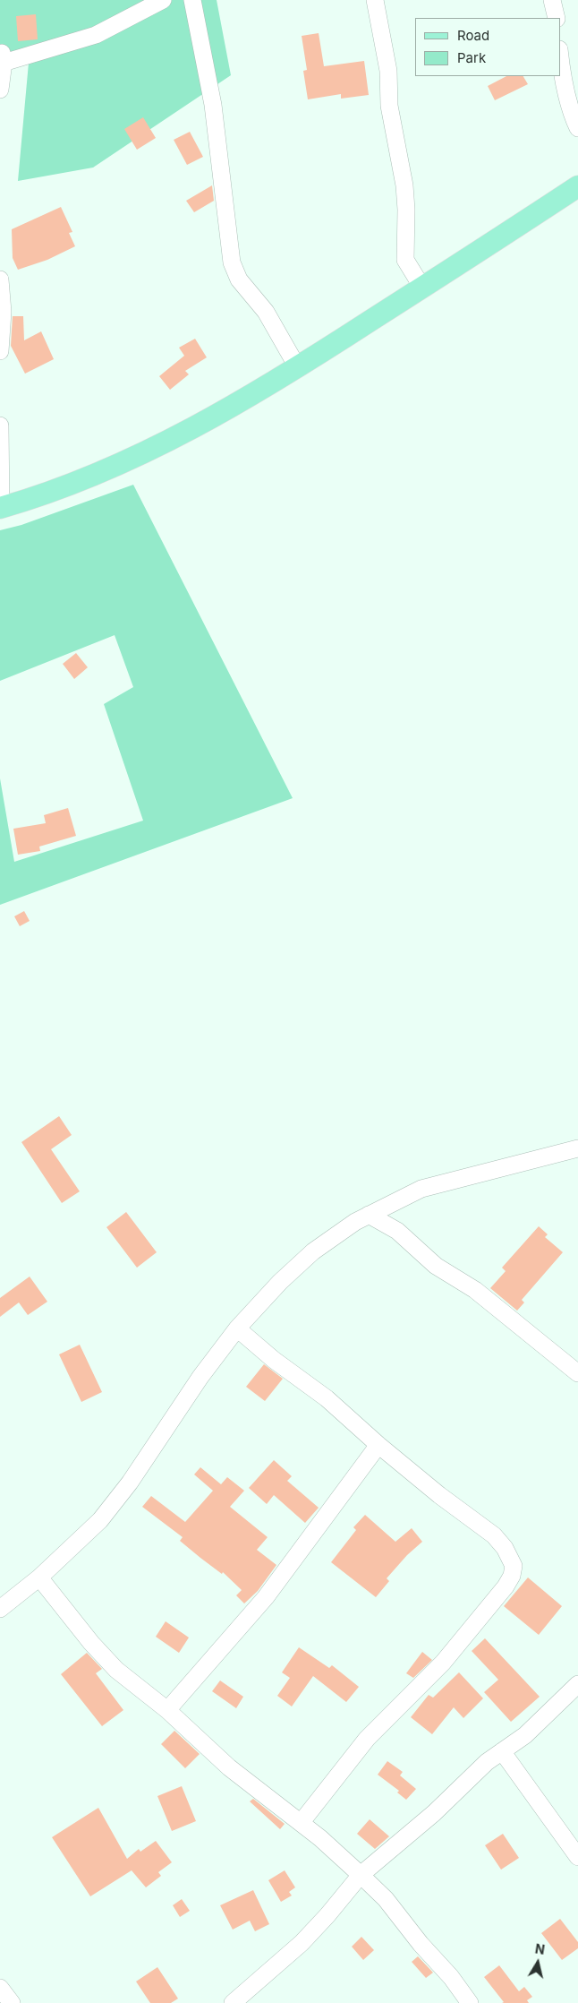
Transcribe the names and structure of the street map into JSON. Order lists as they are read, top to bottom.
{
  "legend": ["Road", "Park"],
  "north": "top"
}
